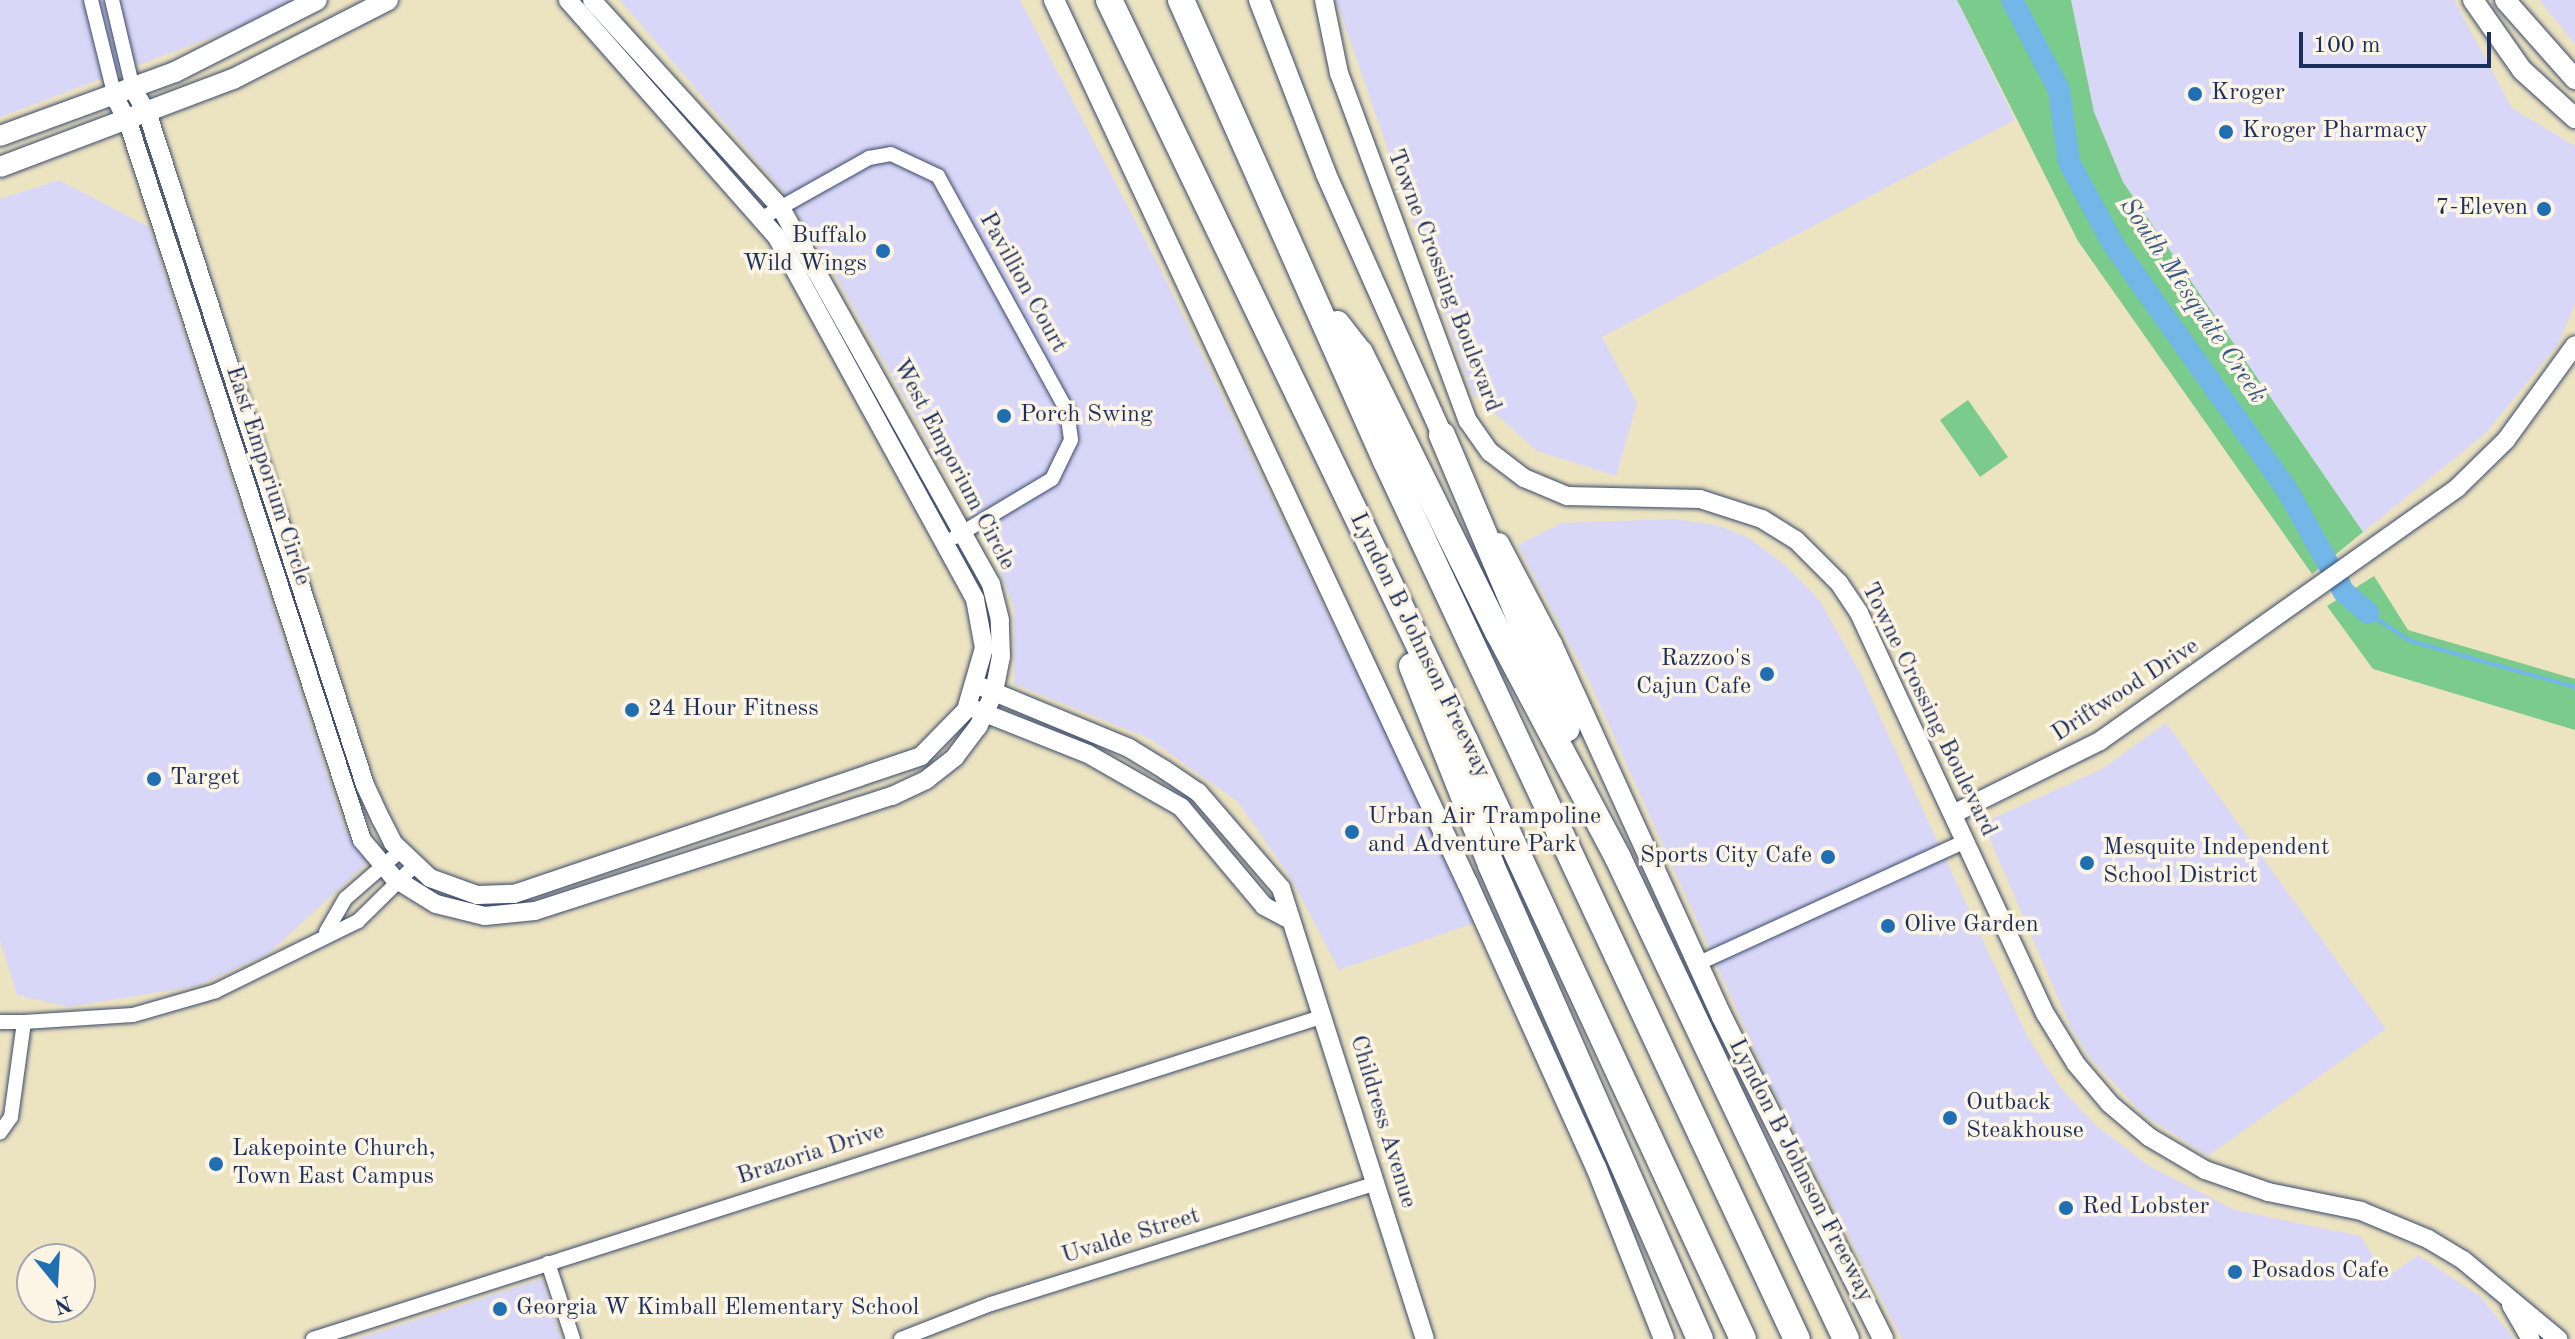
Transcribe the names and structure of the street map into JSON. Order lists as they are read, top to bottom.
{
  "streets": {
    "highway": ["Lyndon B Johnson Freeway"],
    "street": [
      "Towne Crossing Boulevard",
      "Pavillion Court",
      "West Emporium Circle",
      "East Emporium Circle",
      "Driftwood Drive",
      "Childress Avenue",
      "Brazoria Drive",
      "Uvalde Street"
    ]
  },
  "crossings": [
    ["Towne Crossing Boulevard", "Driftwood Drive"],
    ["Pavillion Court", "West Emporium Circle"],
    ["West Emporium Circle", "East Emporium Circle"],
    ["West Emporium Circle", "Childress Avenue"],
    ["Childress Avenue", "Brazoria Drive"],
    ["Childress Avenue", "Uvalde Street"]
  ],
  "water": ["South Mesquite Creek"],
  "places": [
    "Kroger",
    "Kroger Pharmacy",
    "7-Eleven",
    "Buffalo Wild Wings",
    "Porch Swing",
    "Razzoo's Cajun Cafe",
    "24 Hour Fitness",
    "Target",
    "Urban Air Trampoline and Adventure Park",
    "Sports City Cafe",
    "Mesquite Independent School District",
    "Olive Garden",
    "Outback Steakhouse",
    "Lakepointe Church, Town East Campus",
    "Red Lobster",
    "Posados Cafe",
    "Georgia W Kimball Elementary School"
  ],
  "scale_bar": "100 m",
  "north": "bottom"
}
